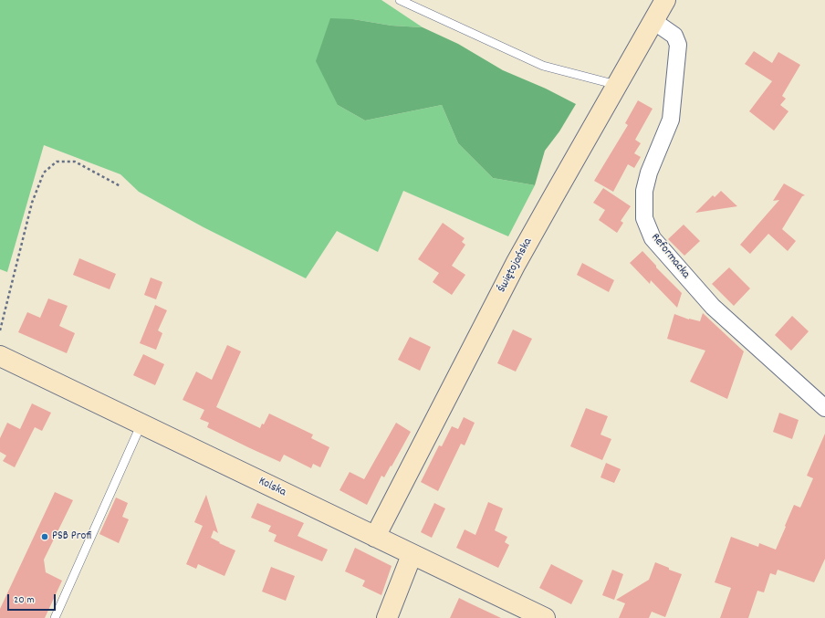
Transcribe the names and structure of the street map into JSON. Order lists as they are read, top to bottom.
{
  "streets": {
    "street": ["Reformacka", "Świętojańska", "Kolska"]
  },
  "crossings": [
    ["Reformacka", "Świętojańska"],
    ["Świętojańska", "Kolska"]
  ],
  "places": ["PSB Profi"],
  "scale_bar": "20 m"
}
